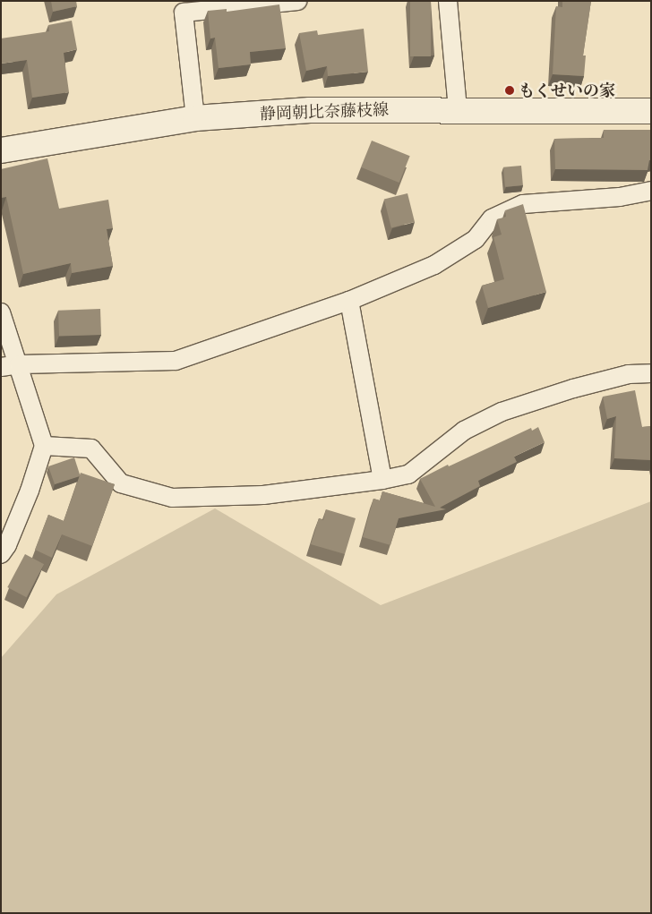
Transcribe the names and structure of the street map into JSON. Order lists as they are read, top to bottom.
{
  "streets": {
    "main road": ["静岡朝比奈藤枝線"]
  },
  "places": ["もくせいの家"]
}
